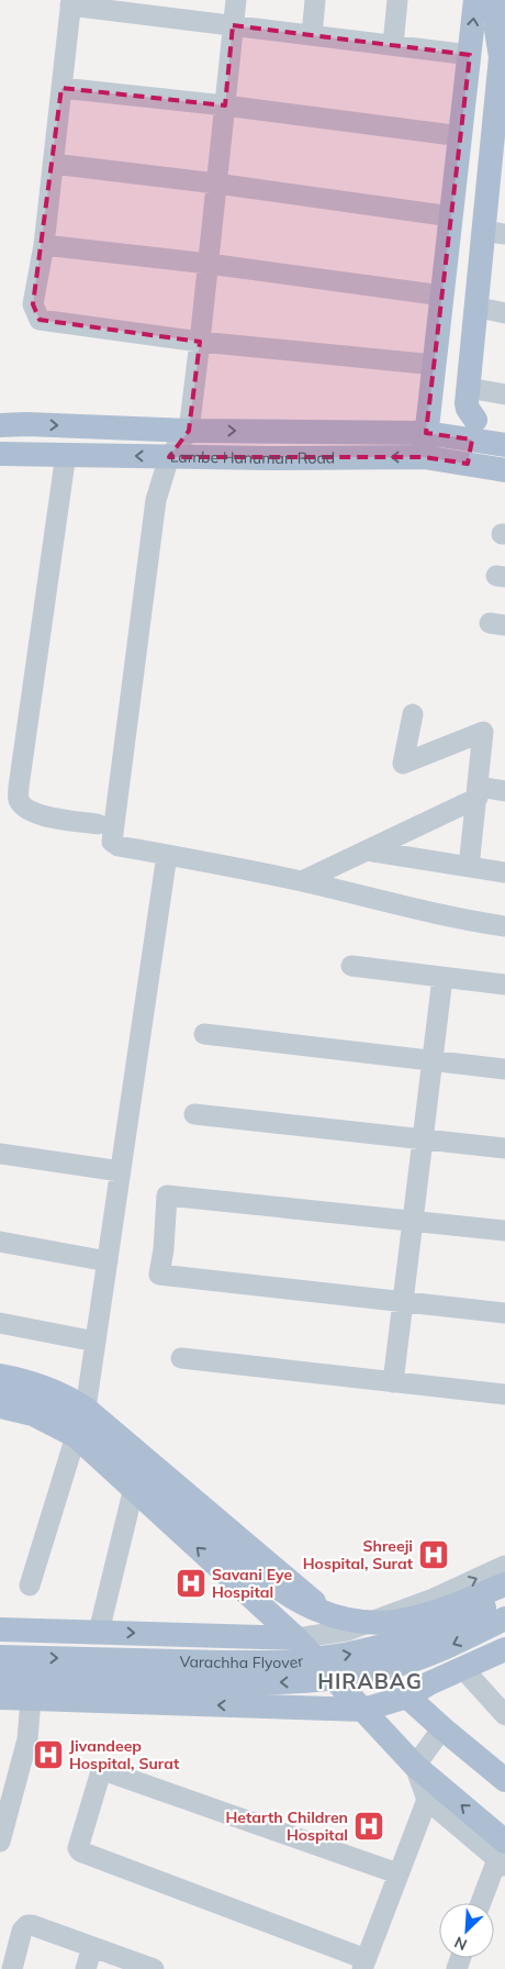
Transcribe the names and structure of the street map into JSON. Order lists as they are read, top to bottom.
{
  "streets": {
    "main road": ["Lambe Hanuman Road", "Varachha Flyover"]
  },
  "districts": ["HIRABAG"],
  "places": {
    "hospital": [
      "Shreeji Hospital, Surat",
      "Savani Eye Hospital",
      "Jivandeep Hospital, Surat",
      "Hetarth Children Hospital"
    ]
  },
  "north": "bottom left"
}
